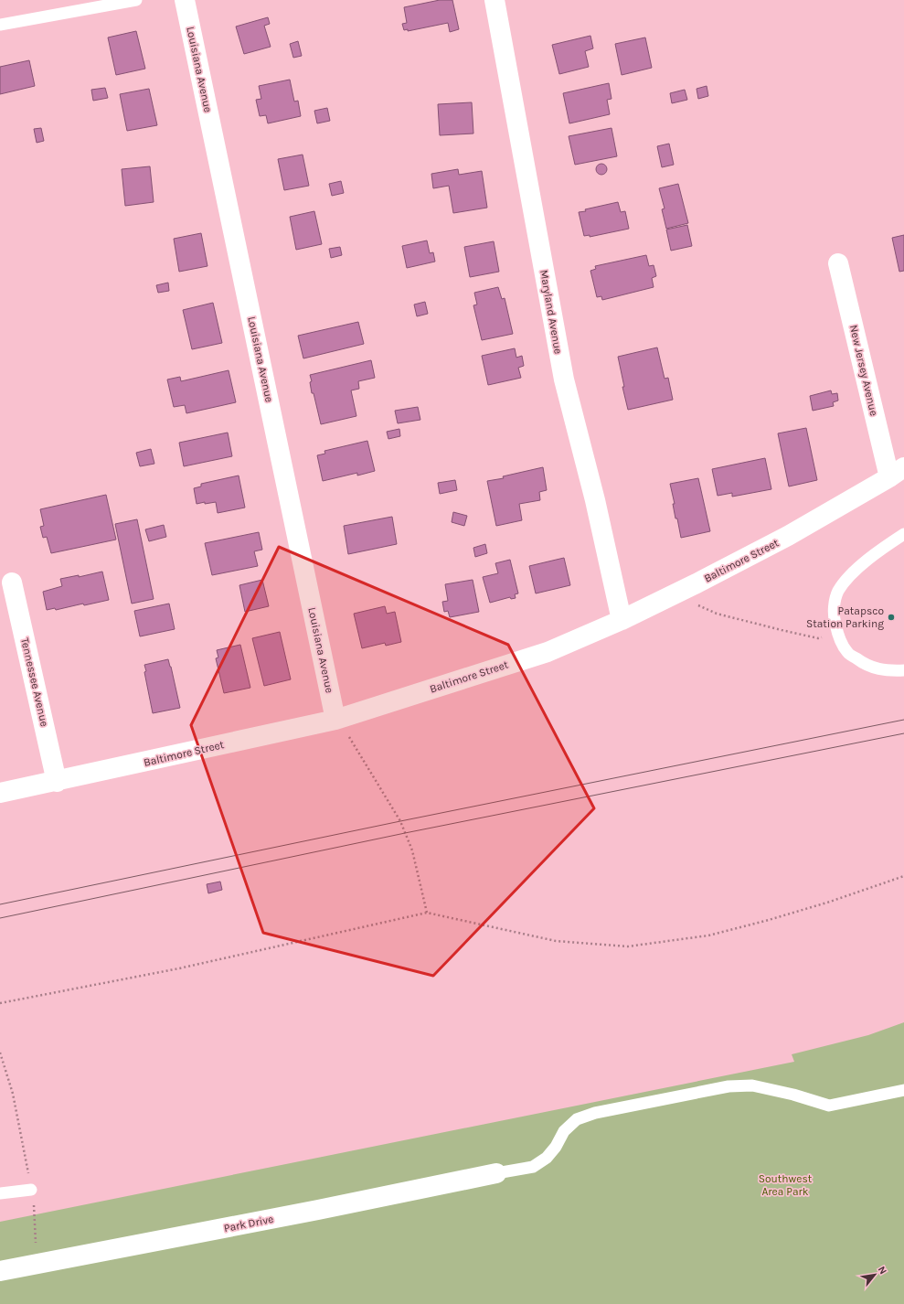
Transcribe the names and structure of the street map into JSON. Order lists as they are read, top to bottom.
{
  "streets": {
    "street": [
      "Louisiana Avenue",
      "Maryland Avenue",
      "New Jersey Avenue",
      "Baltimore Street",
      "Tennessee Avenue",
      "Park Drive"
    ]
  },
  "crossings": [
    ["Louisiana Avenue", "Baltimore Street"],
    ["Maryland Avenue", "Baltimore Street"],
    ["New Jersey Avenue", "Baltimore Street"],
    ["Baltimore Street", "Tennessee Avenue"]
  ],
  "parks": ["Southwest Area Park"],
  "places": ["Patapsco Station Parking"],
  "north": "top right"
}
